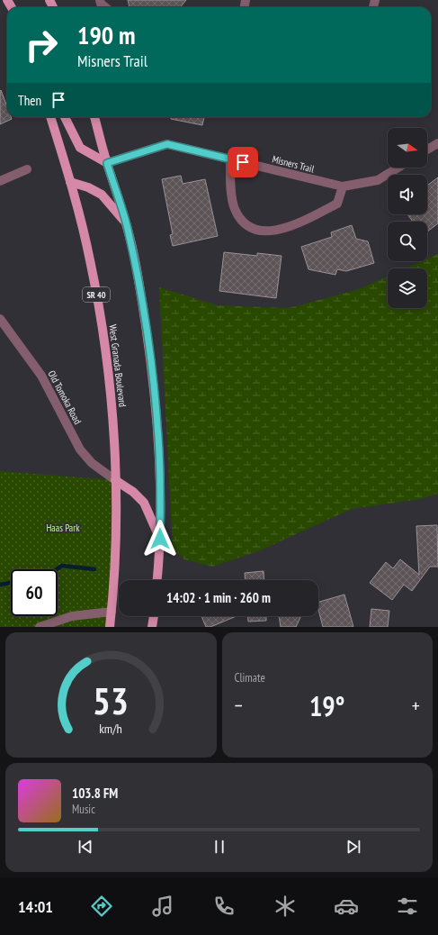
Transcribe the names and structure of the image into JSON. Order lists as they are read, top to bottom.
{
  "streets": {
    "main road": ["SR 40", "West Granada Boulevard"],
    "street": ["Misners Trail", "Old Tomoka Road"]
  },
  "crossings": [
    ["West Granada Boulevard", "Old Tomoka Road"]
  ],
  "parks": ["Haas Park"],
  "north": "right",
  "page": {
    "turn": ["190 m", "Misners Trail"],
    "then": "Then",
    "limit": "60",
    "trip": "14:02 · 1 min · 260 m",
    "tile": "Climate",
    "heat": ["−", "19°", "+"],
    "song": ["103.8 FM", "Music"],
    "tabs": "14:01",
    "gauge": ["53", "km/h"]
  }
}
